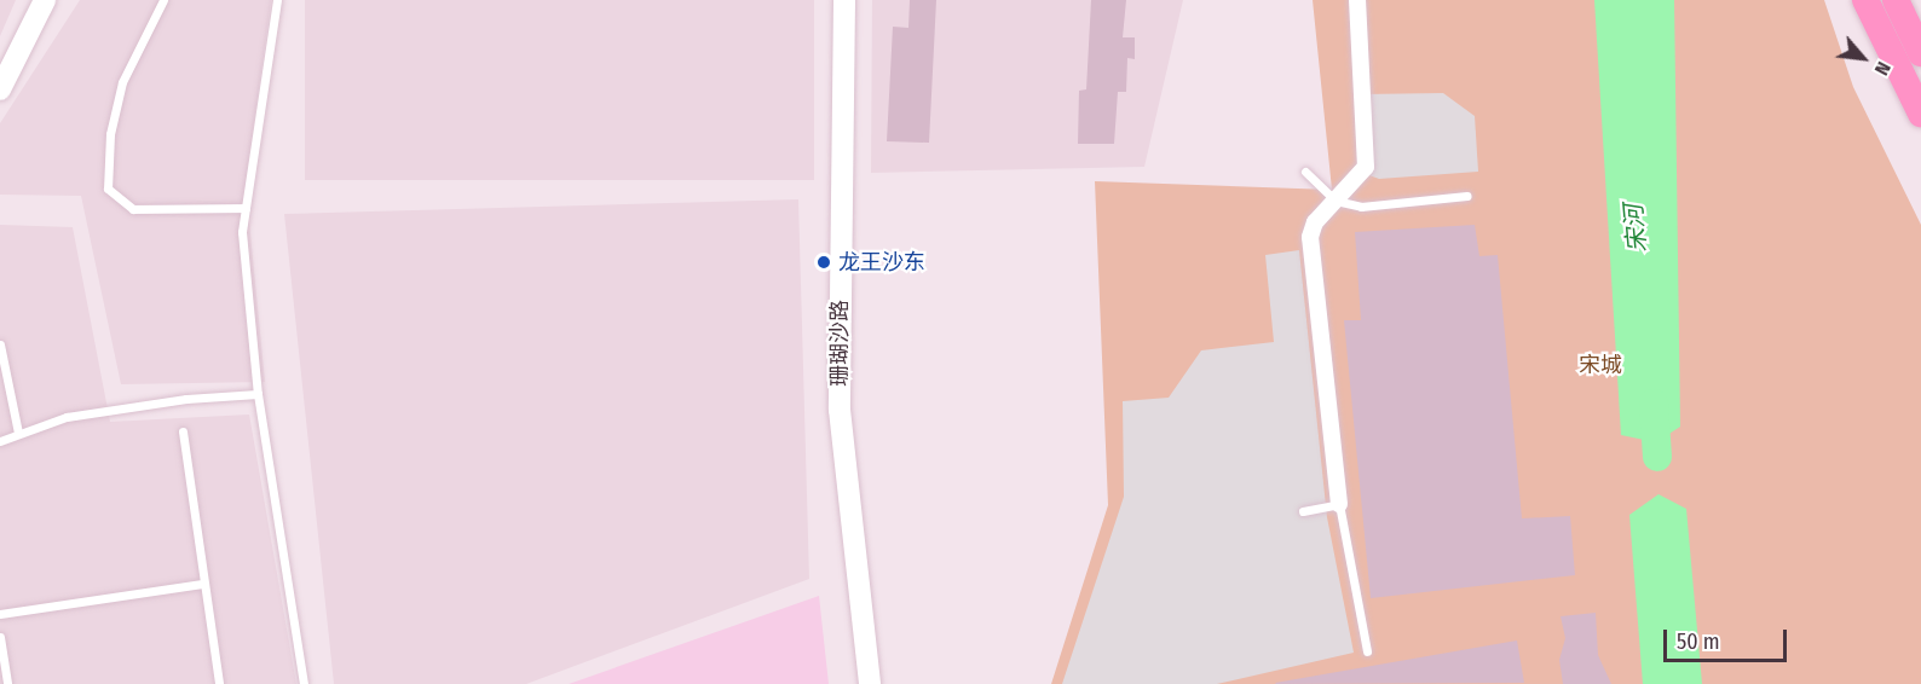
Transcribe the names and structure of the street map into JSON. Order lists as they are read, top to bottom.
{
  "streets": {
    "street": ["珊瑚沙路"]
  },
  "water": ["宋河"],
  "parks": ["宋城"],
  "places": ["龙王沙东"],
  "scale_bar": "50 m",
  "north": "bottom right"
}
